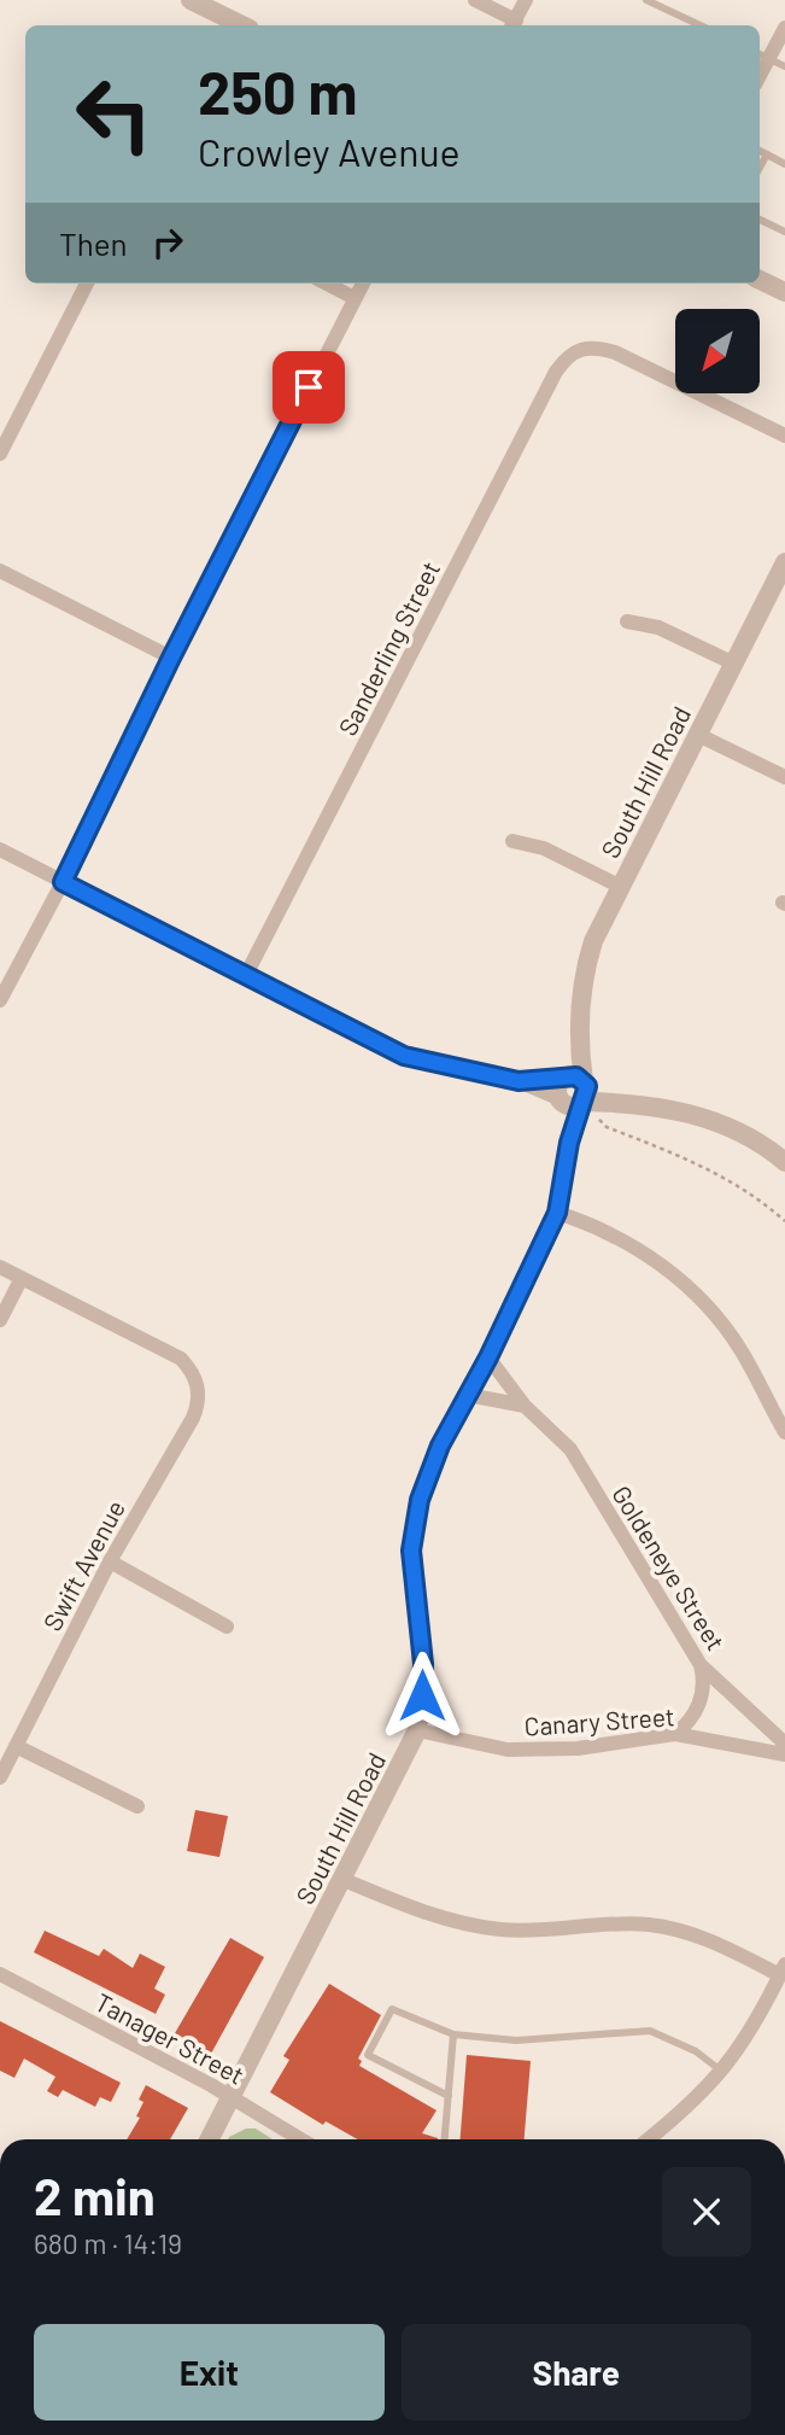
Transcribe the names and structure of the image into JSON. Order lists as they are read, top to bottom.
{
  "streets": {
    "street": [
      "Sanderling Street",
      "South Hill Road",
      "Swift Avenue",
      "Goldeneye Street",
      "Canary Street",
      "Tanager Street"
    ]
  },
  "crossings": [
    ["South Hill Road", "Goldeneye Street"],
    ["South Hill Road", "Canary Street"],
    ["South Hill Road", "Tanager Street"]
  ],
  "north": "bottom left",
  "page": {
    "turn": ["250 m", "Crowley Avenue"],
    "then": "Then",
    "heading": ["2 min", "680 m · 14:19"],
    "buttons": ["Exit", "Share"]
  }
}
